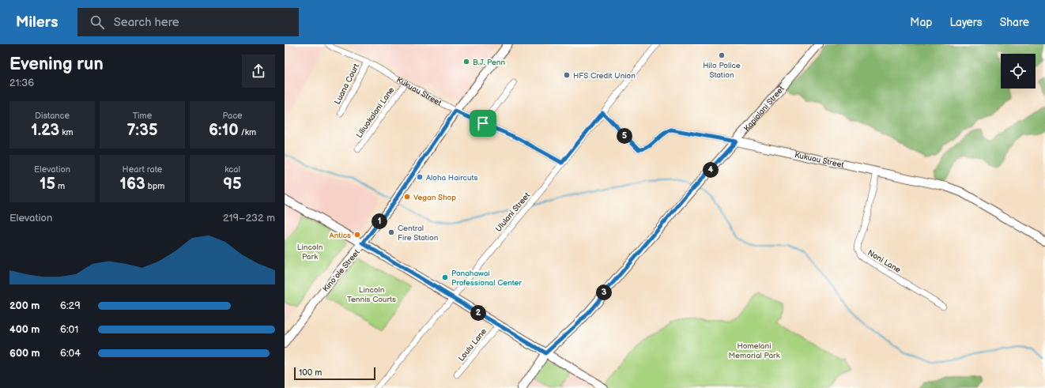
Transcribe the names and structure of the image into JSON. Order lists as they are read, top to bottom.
{
  "streets": {
    "street": [
      "Luana Court",
      "Kukuau Street",
      "Kapiolani Street",
      "Liliuokalani Lane",
      "Ululani Street",
      "Noni Lane",
      "Kinoʻole Street",
      "Loulu Lane"
    ]
  },
  "crossings": [
    ["Luana Court", "Kukuau Street"],
    ["Kukuau Street", "Kapiolani Street"],
    ["Kukuau Street", "Liliuokalani Lane"],
    ["Kukuau Street", "Ululani Street"],
    ["Kukuau Street", "Noni Lane"],
    ["Kukuau Street", "Kinoʻole Street"]
  ],
  "parks": ["Lincoln Park", "Lincoln Tennis Courts", "Homelani Memorial Park"],
  "places": [
    "Hilo Police Station",
    "B.J. Penn",
    "HFS Credit Union",
    "Aloha Haircuts",
    "Vegan Shop",
    "Central Fire Station",
    "Antics",
    "Ponahawai Professional Center"
  ],
  "scale_bar": "100 m",
  "page": {
    "header": "Milers",
    "search": "Search here",
    "nav": ["Map", "Layers", "Share"],
    "heading": ["Evening run", "21:36"],
    "stats": [
      ["Distance", "1.23 km"],
      ["Time", "7:35"],
      ["Pace", "6:10 /km"],
      ["Elevation", "15 m"],
      ["Heart rate", "163 bpm"],
      ["kcal", "95"]
    ],
    "pins": [
      "5",
      "4",
      "1",
      "3",
      "2"
    ],
    "chart": ["Elevation", "219–232 m"],
    "list": [
      {
        "name": "200 m",
        "note": "6:29"
      },
      {
        "name": "400 m",
        "note": "6:01"
      },
      {
        "name": "600 m",
        "note": "6:04"
      }
    ],
    "scale": "100 m"
  }
}
